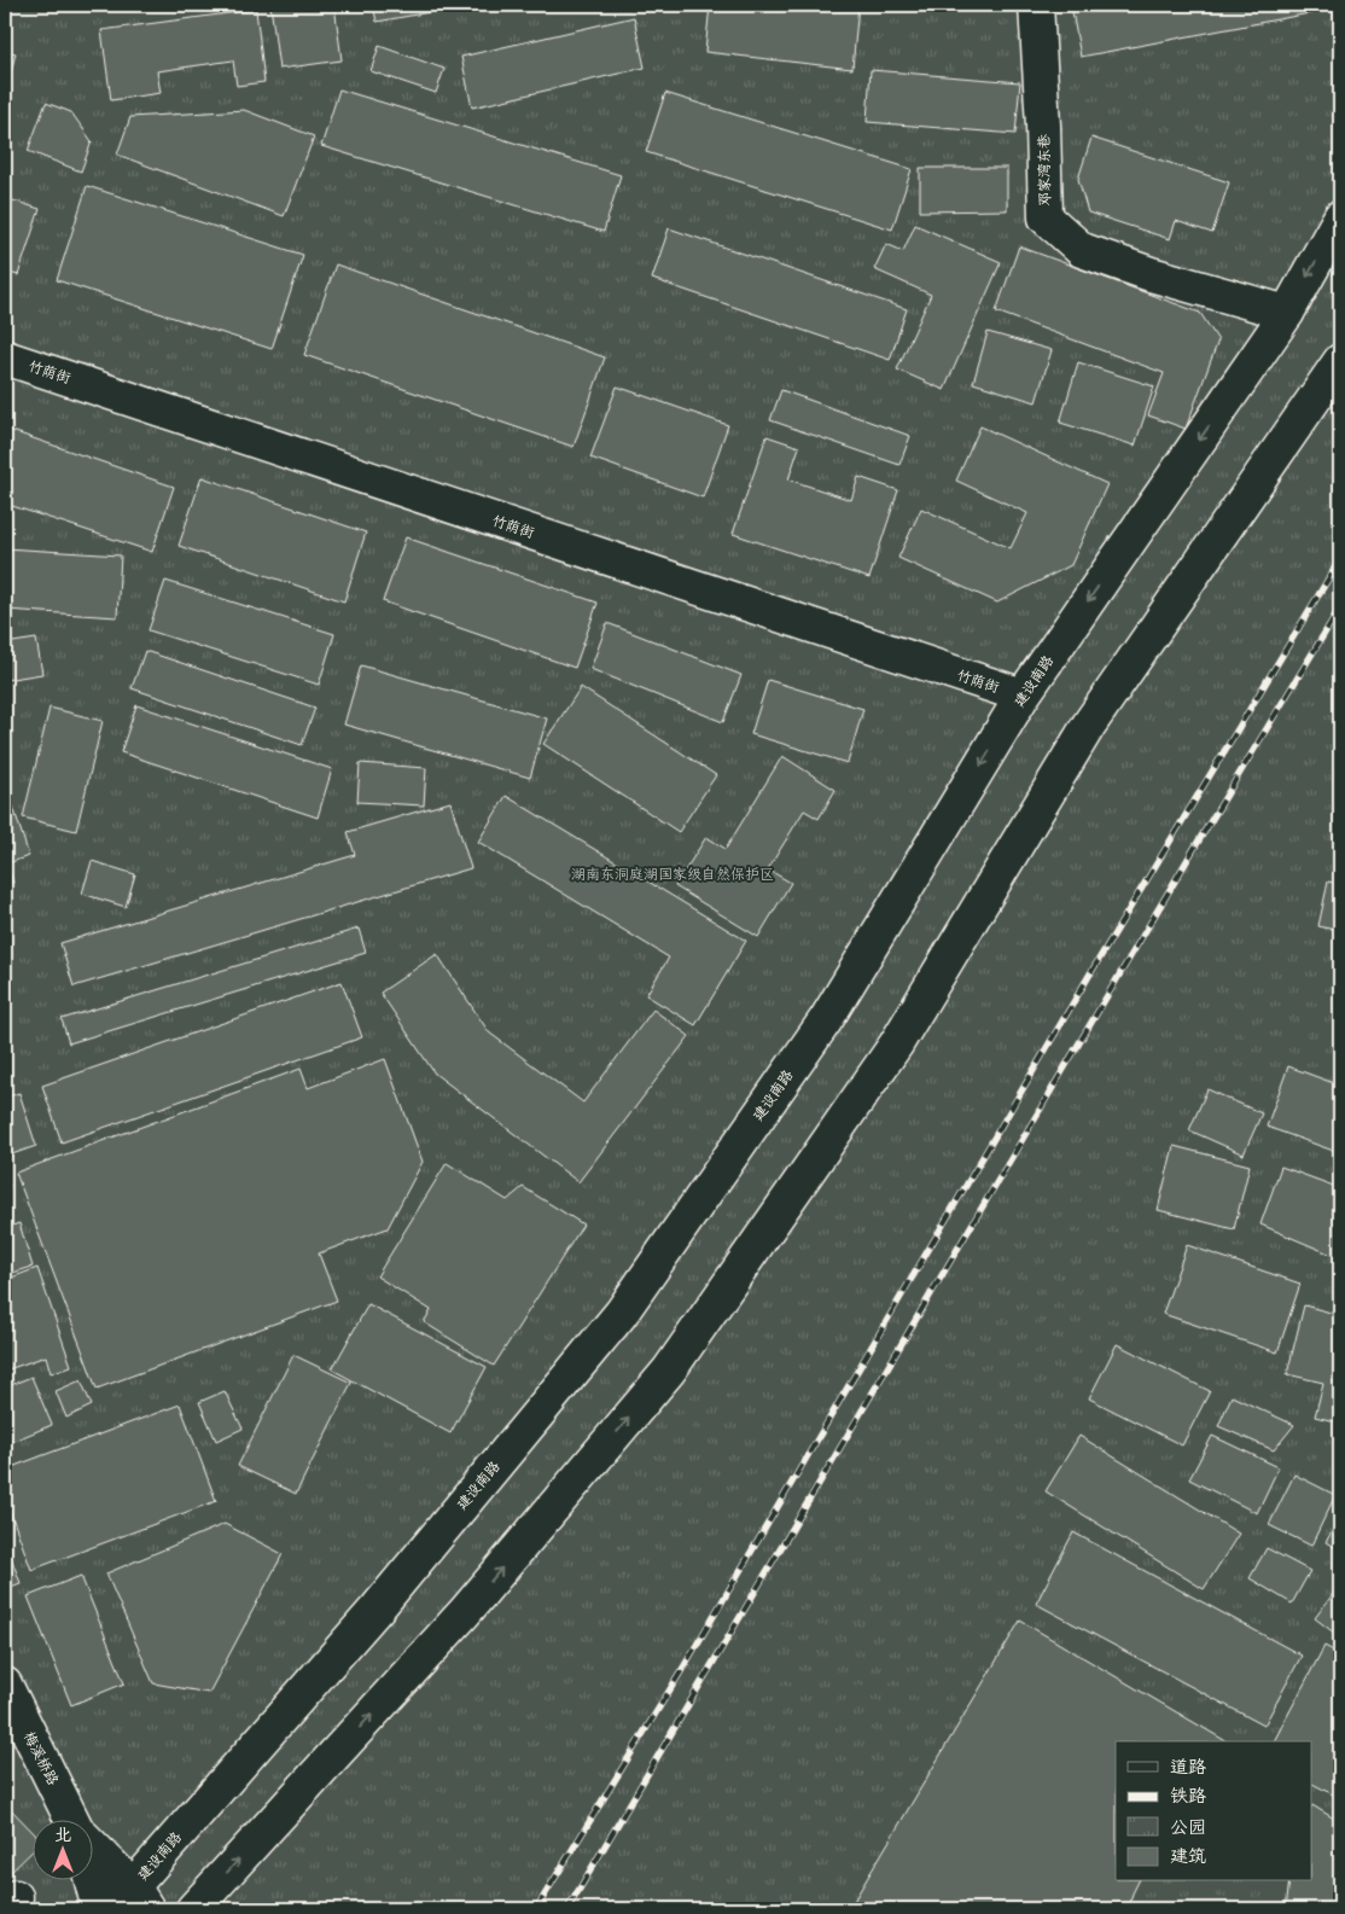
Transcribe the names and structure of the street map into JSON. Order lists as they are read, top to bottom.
{
  "streets": {
    "main road": [
      "邓家湾东巷",
      "竹荫街",
      "建设南路",
      "梅溪桥路"
    ]
  },
  "crossings": [
    ["邓家湾东巷", "建设南路"],
    ["竹荫街", "建设南路"],
    ["建设南路", "梅溪桥路"]
  ],
  "parks": ["湖南东洞庭湖国家级自然保护区"],
  "legend": [
    "道路",
    "铁路",
    "公园",
    "建筑"
  ],
  "north": "top"
}
